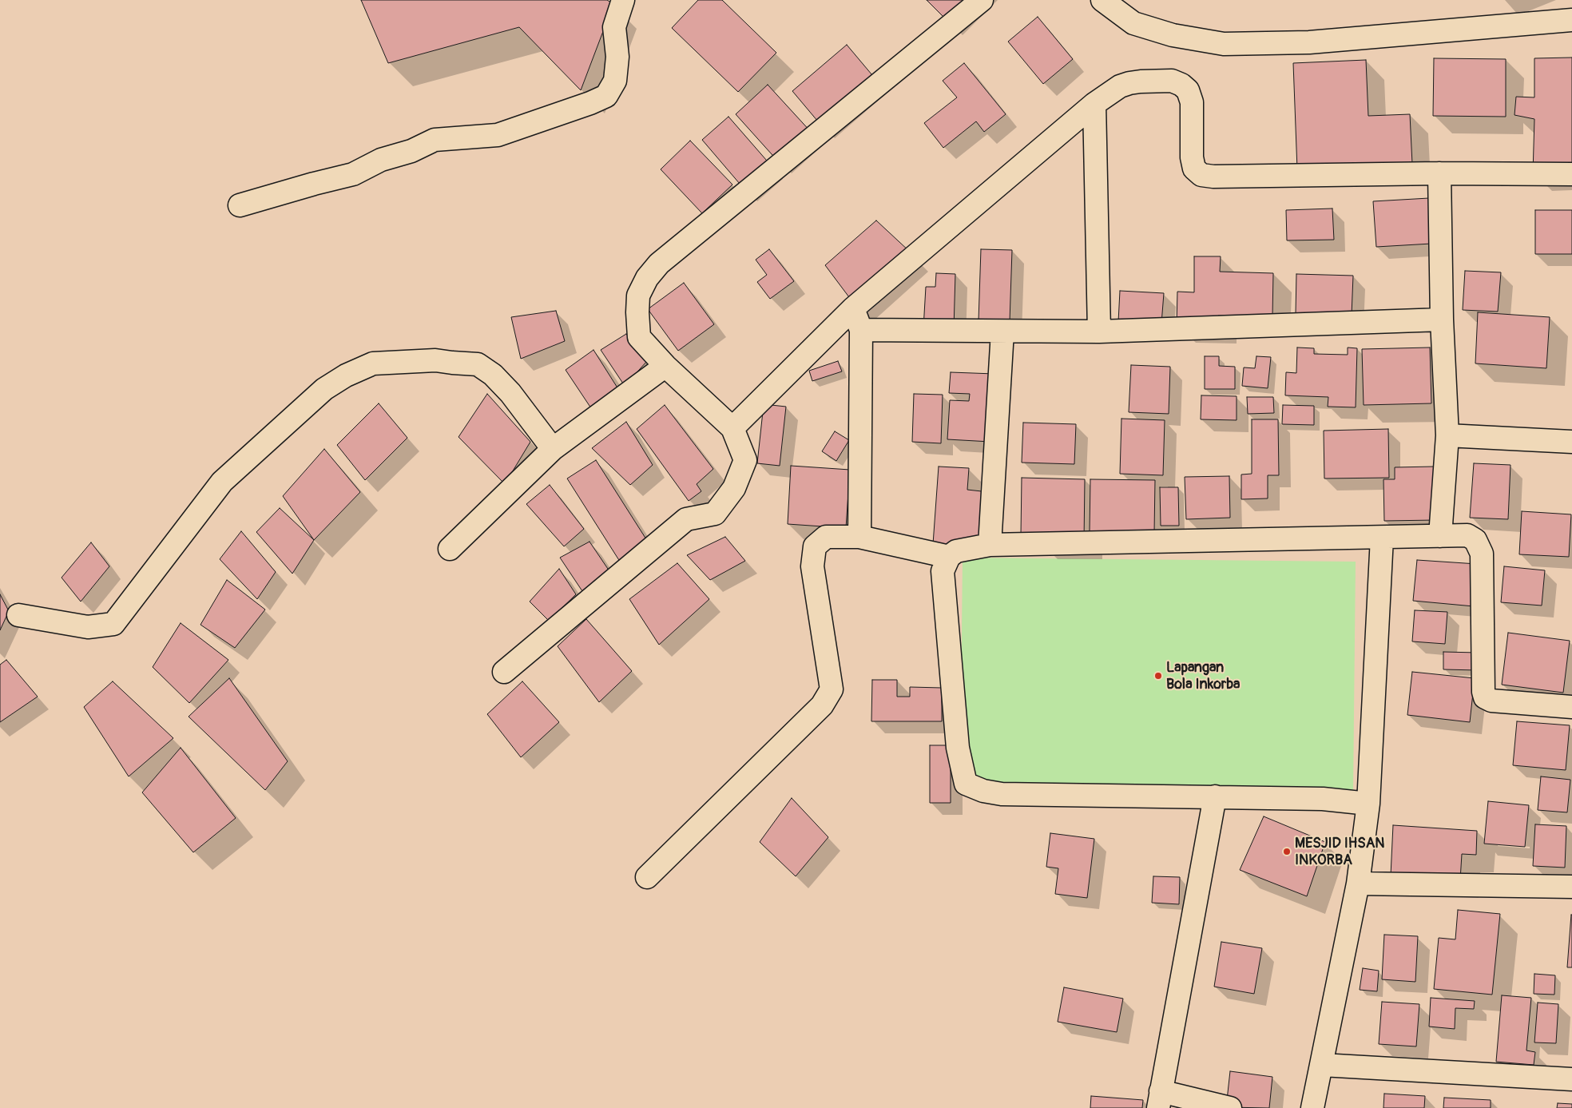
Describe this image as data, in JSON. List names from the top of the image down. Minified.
{"places":["Lapangan Bola Inkorba","MESJID IHSAN INKORBA"]}
